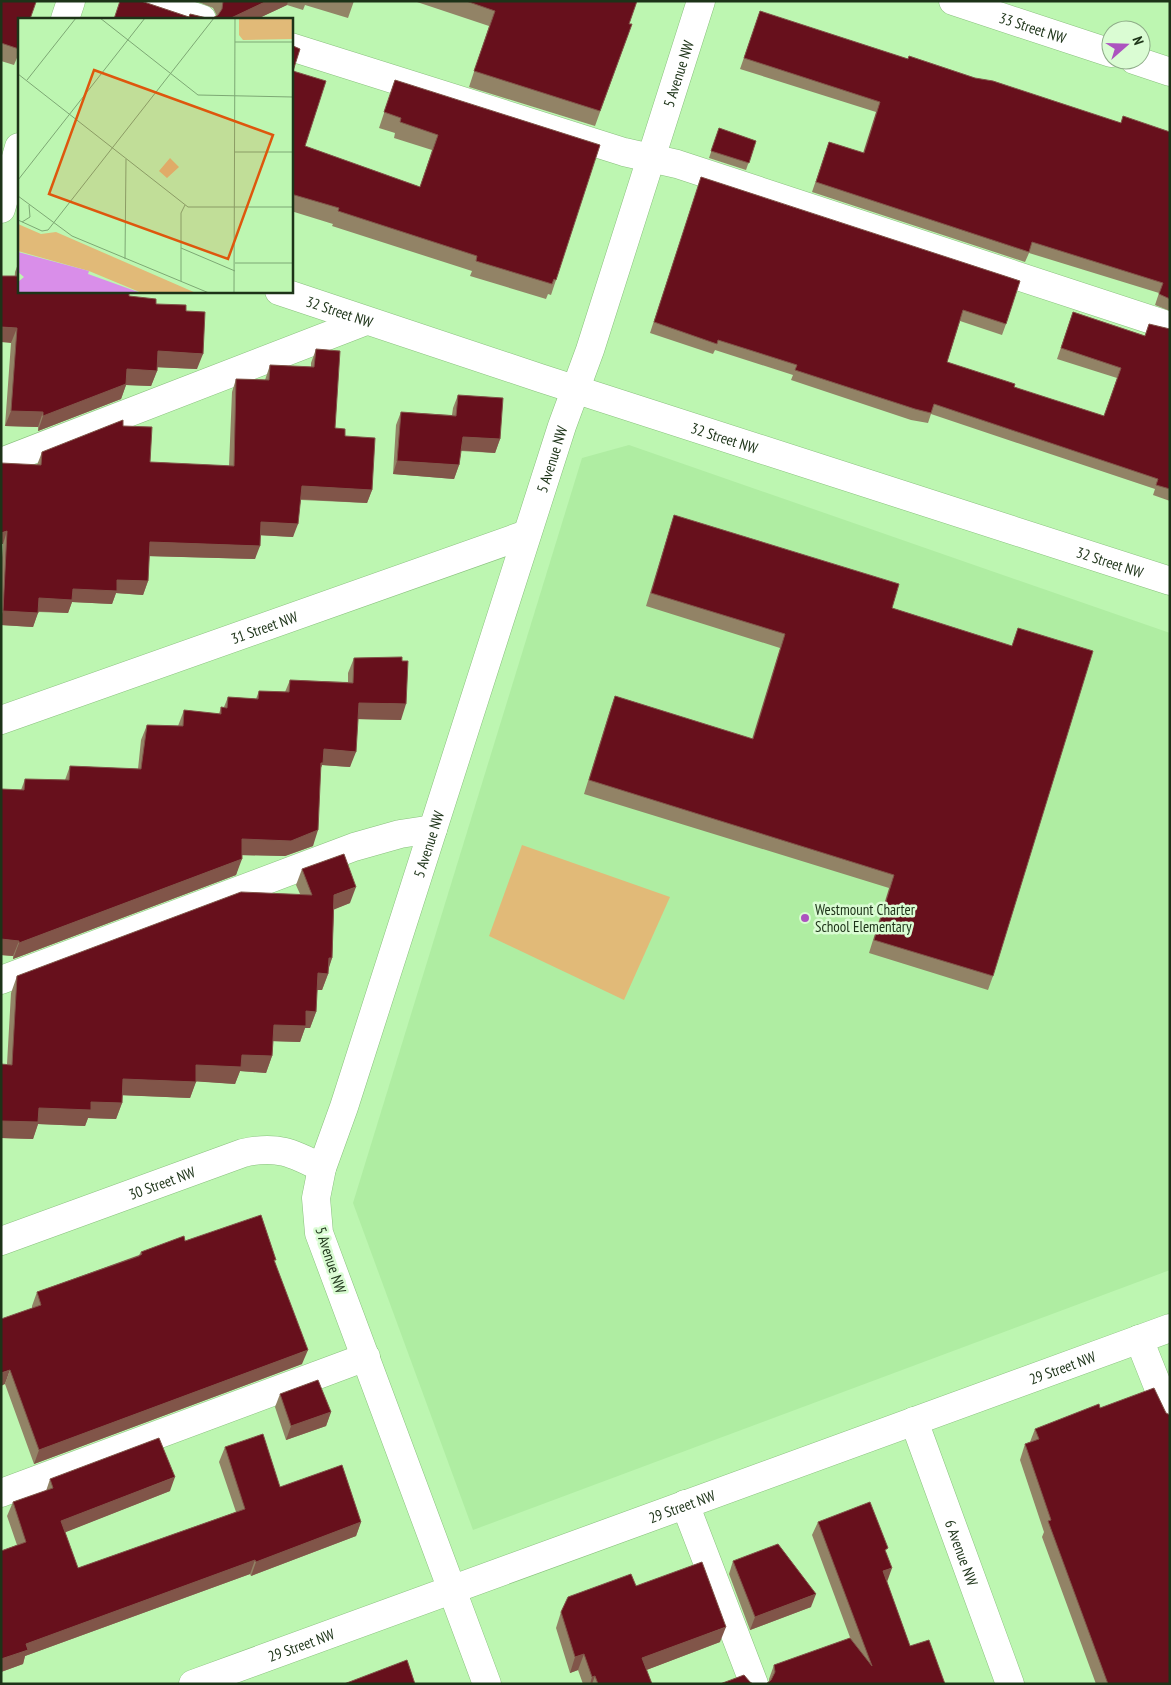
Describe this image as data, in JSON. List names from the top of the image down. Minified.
{"streets":{"street":["33 Street NW","5 Avenue NW","32 Street NW","31 Street NW","30 Street NW","29 Street NW","6 Avenue NW"]},"crossings":[["5 Avenue NW","32 Street NW"],["5 Avenue NW","31 Street NW"],["5 Avenue NW","30 Street NW"],["5 Avenue NW","29 Street NW"],["29 Street NW","6 Avenue NW"]],"places":["Westmount Charter School Elementary"],"north":"right"}
